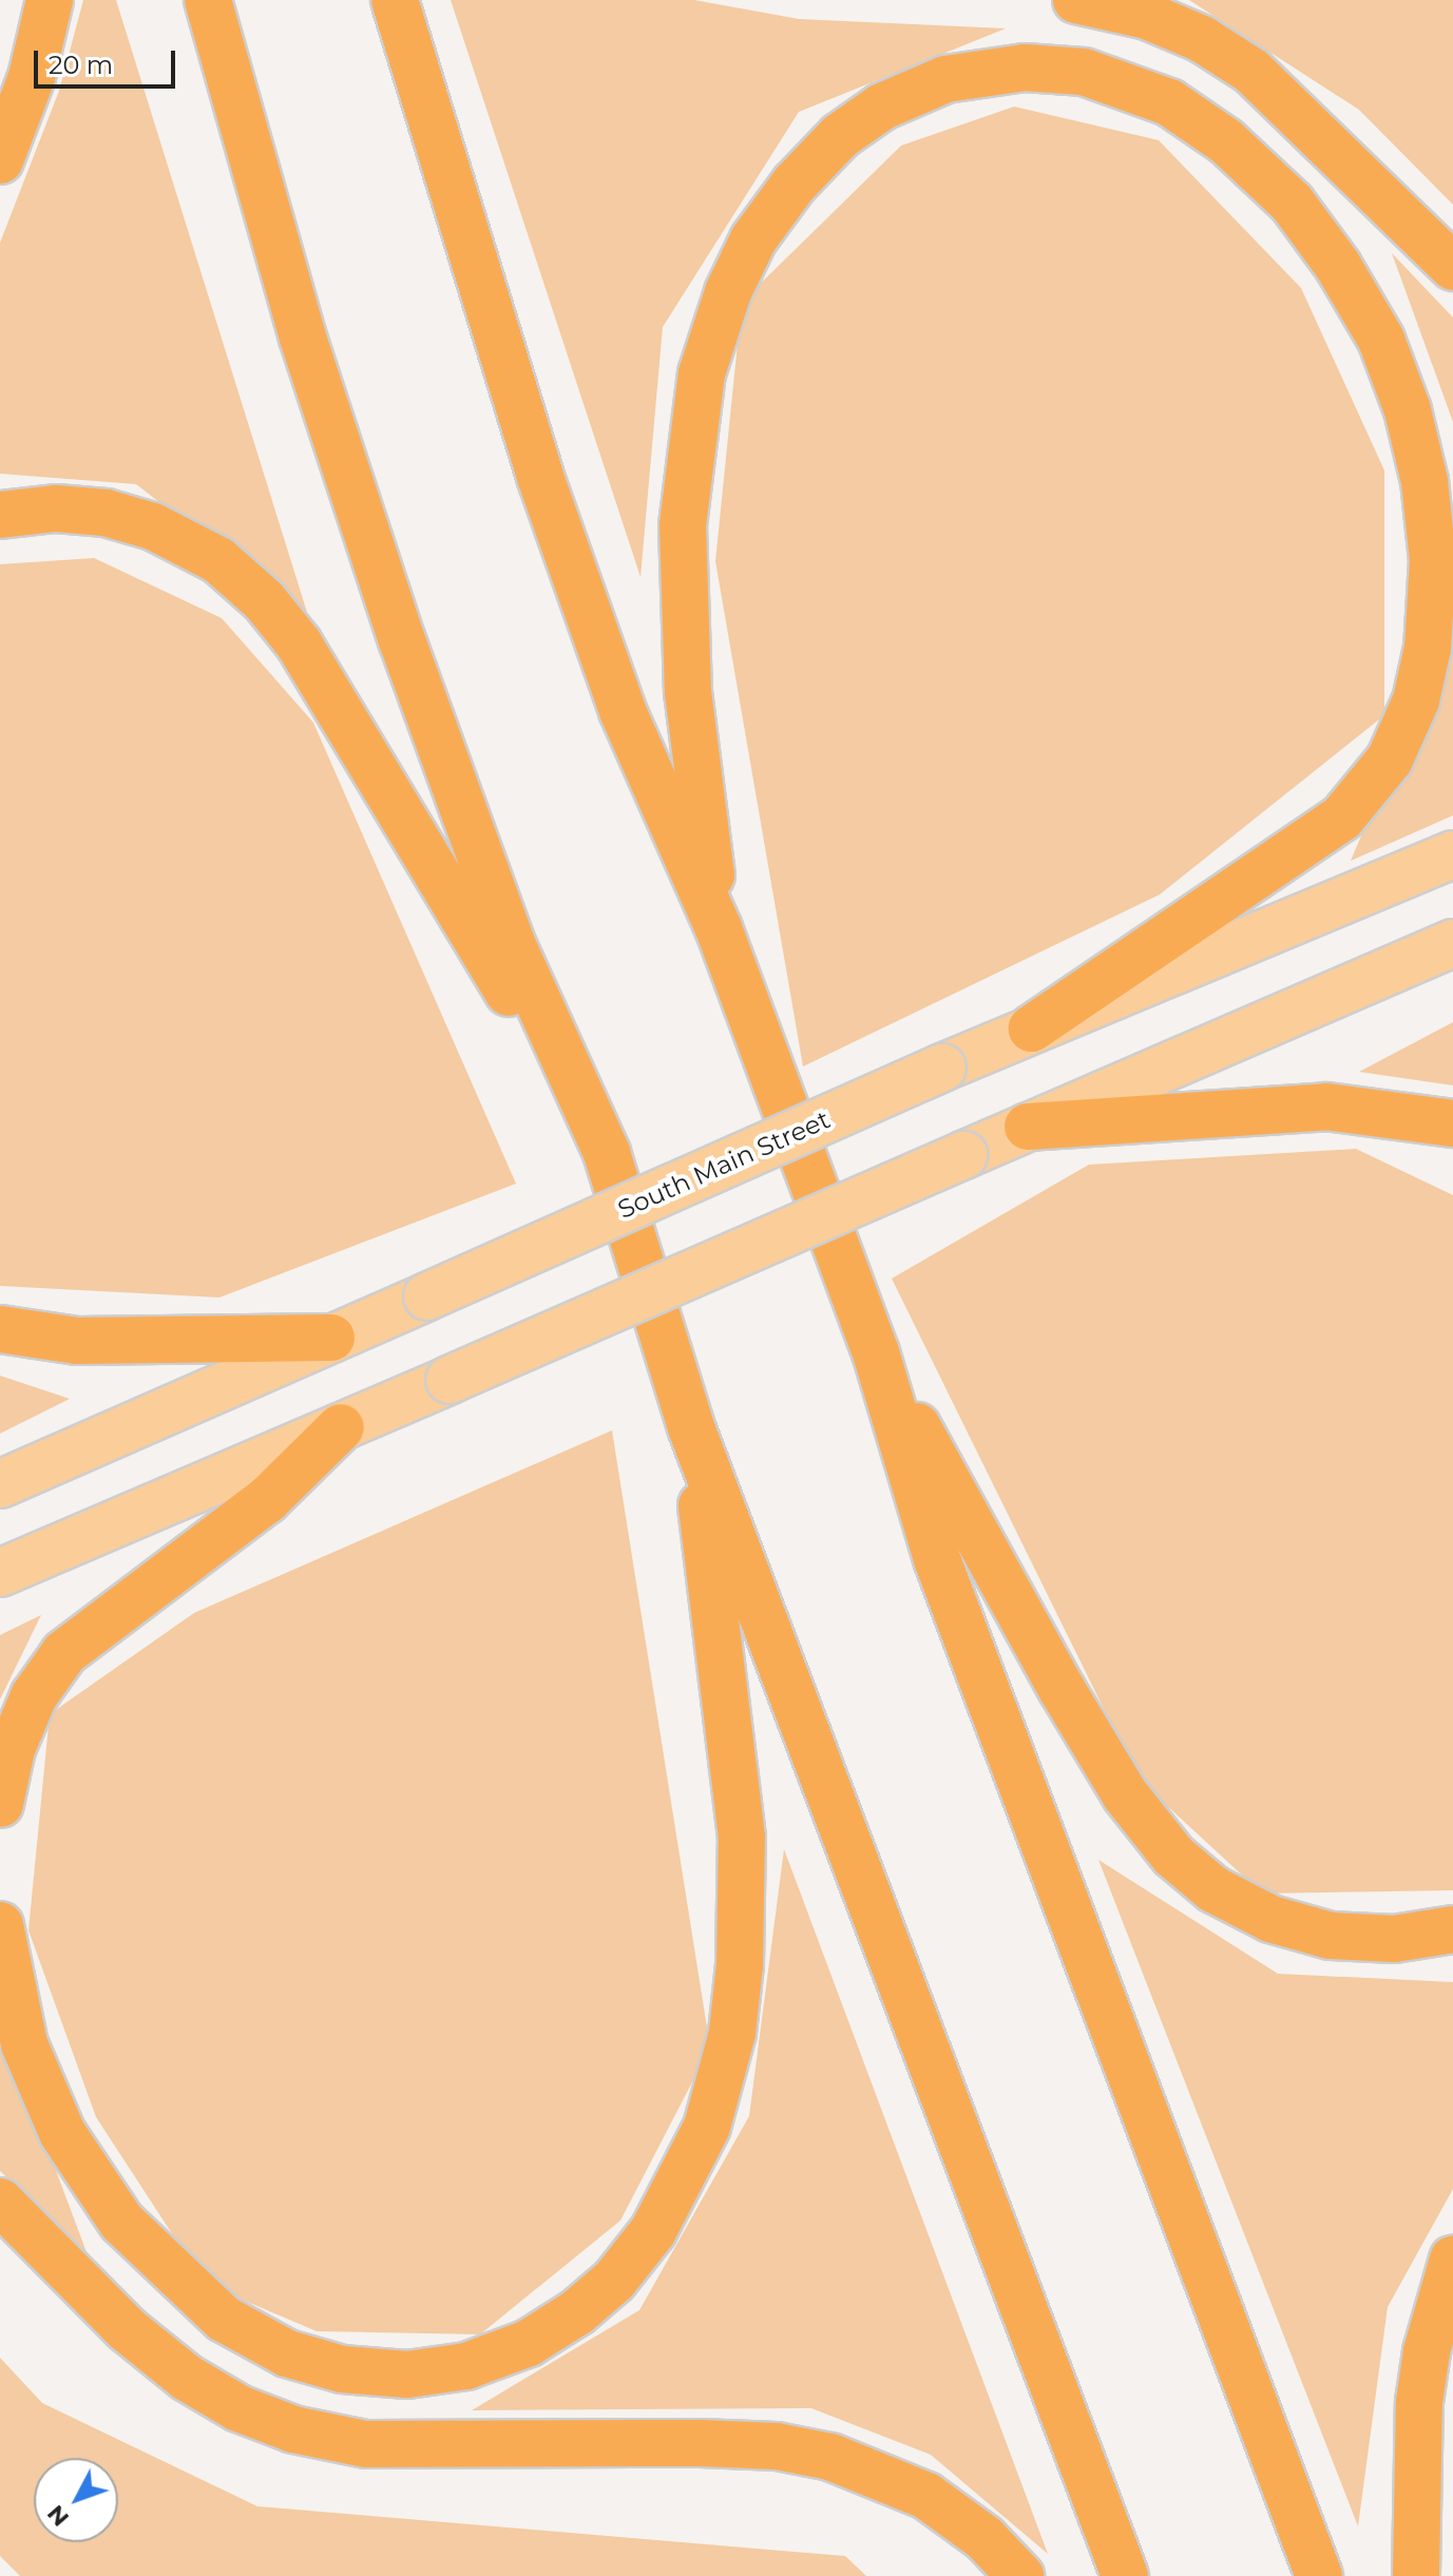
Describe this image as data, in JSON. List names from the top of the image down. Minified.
{"streets":{"main road":["South Main Street"]},"scale_bar":"20 m","north":"bottom left"}
